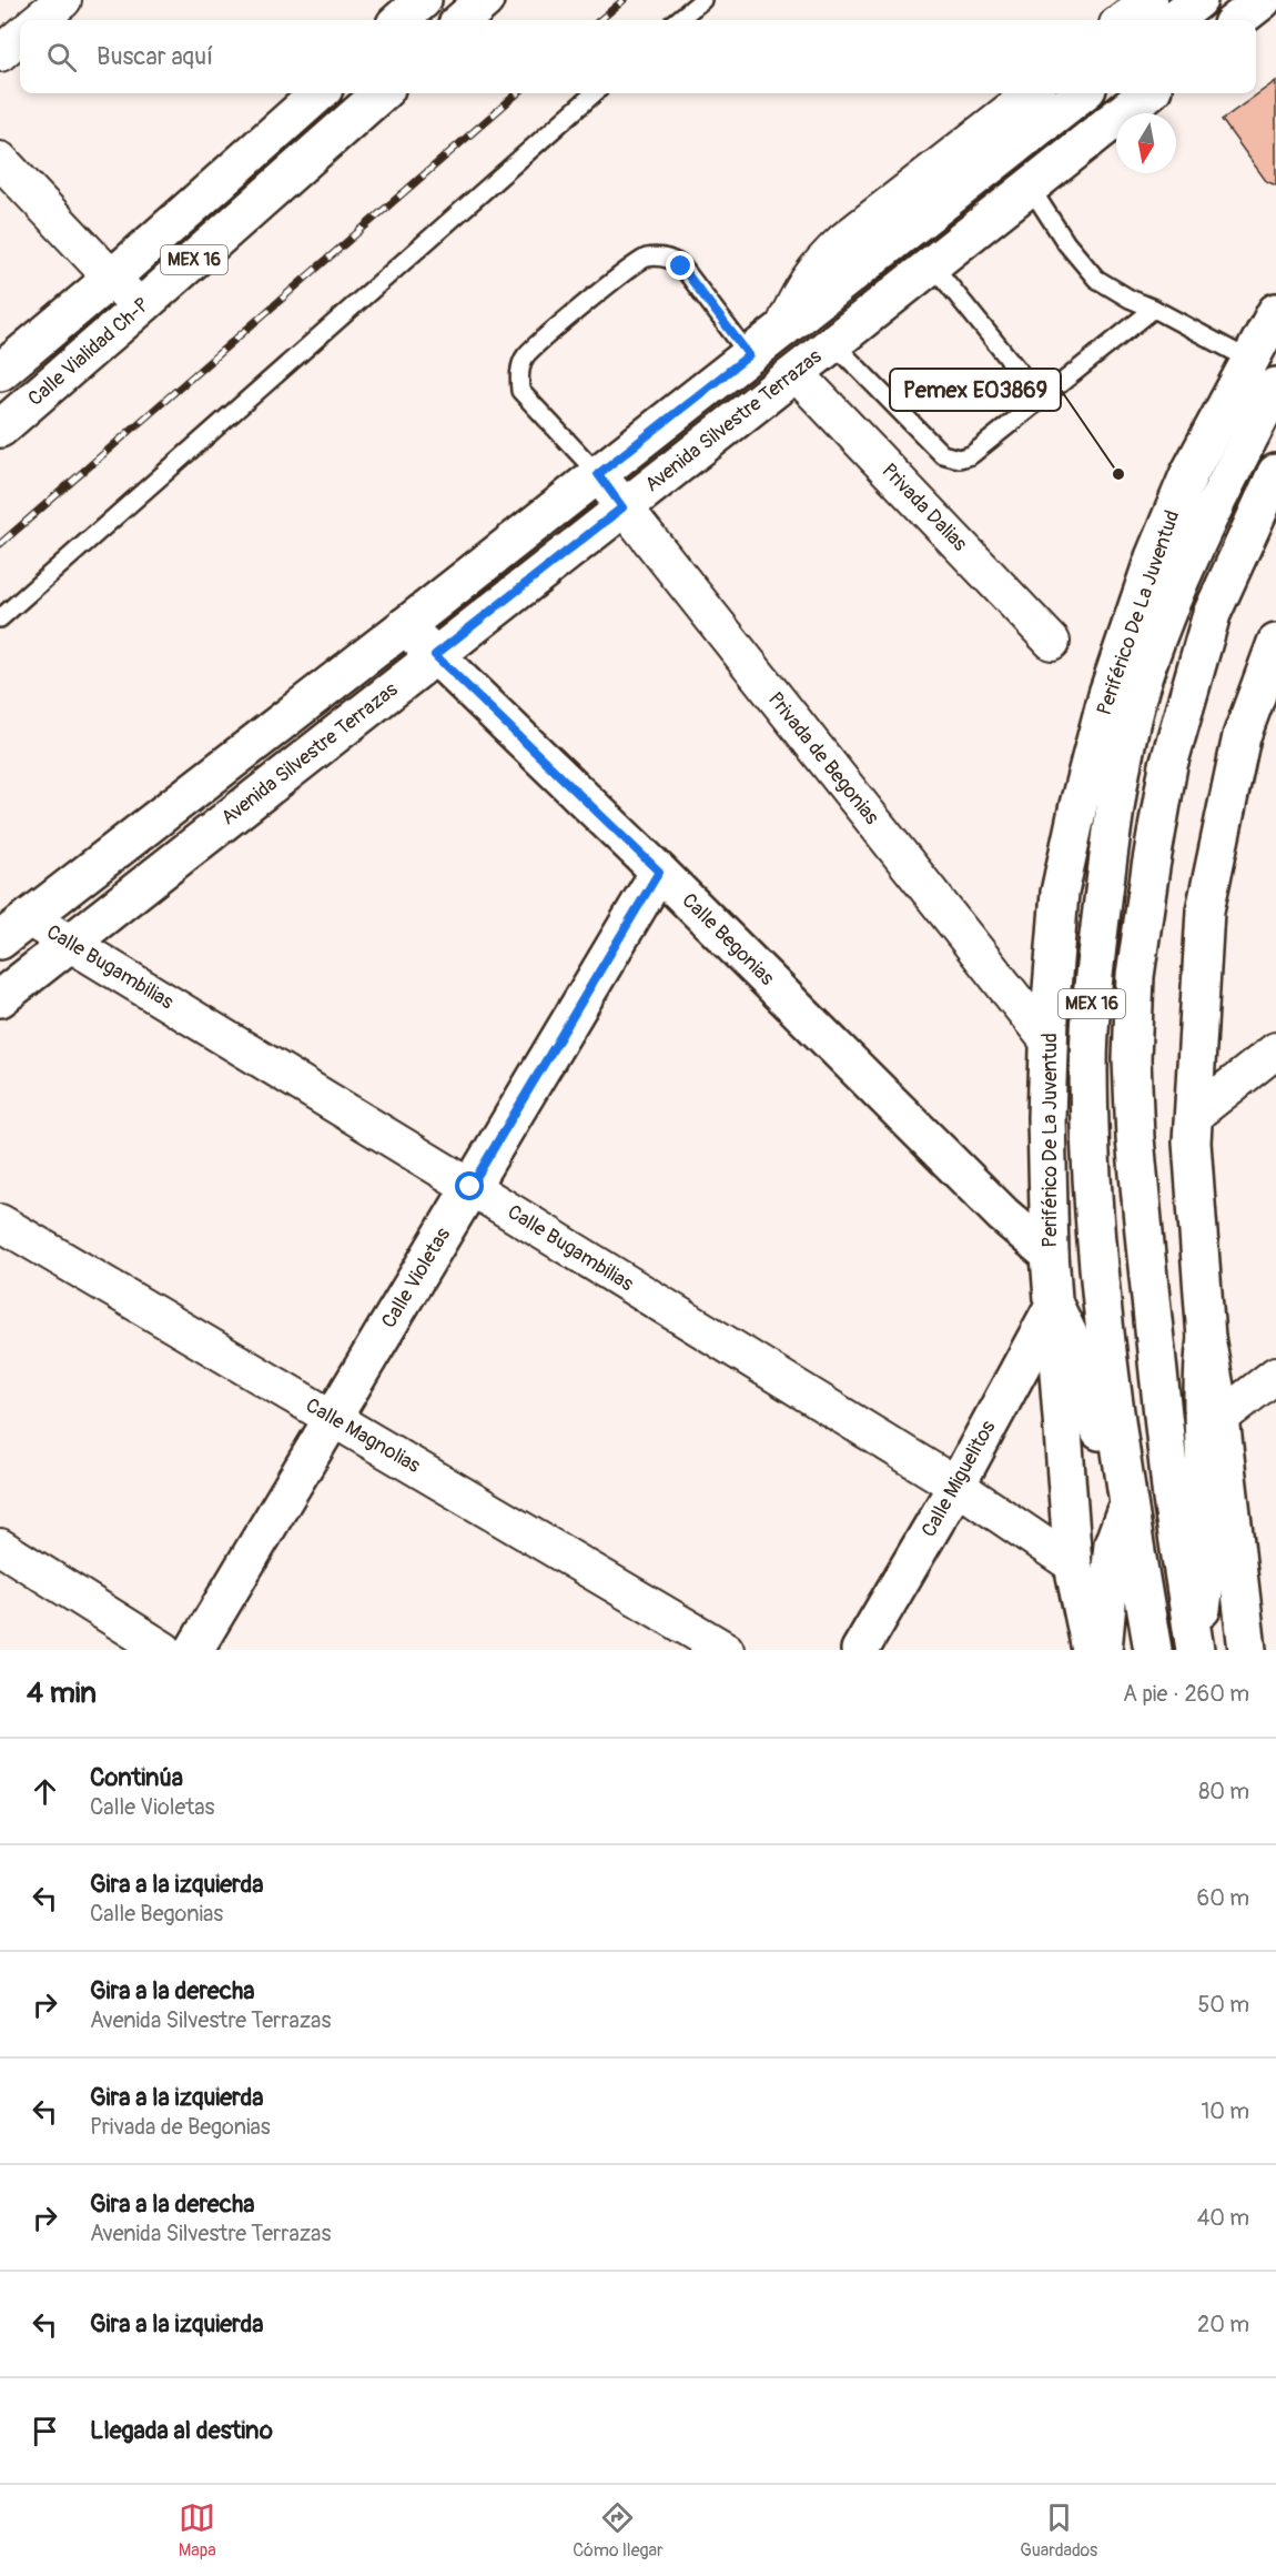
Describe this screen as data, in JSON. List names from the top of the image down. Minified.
{"streets":{"main road":["MEX 16","Calle Vialidad Ch-P","Avenida Silvestre Terrazas","Periférico De La Juventud","Calle Begonias","Calle Violetas","Calle Miguelitos"],"street":["Privada Dalias","Privada de Begonias","Calle Bugambilias","Calle Magnolias"]},"crossings":[["Avenida Silvestre Terrazas","Privada Dalias"],["Avenida Silvestre Terrazas","Privada de Begonias"],["Avenida Silvestre Terrazas","Calle Begonias"],["Avenida Silvestre Terrazas","Calle Bugambilias"],["Periférico De La Juventud","Privada de Begonias"],["Periférico De La Juventud","Calle Begonias"],["Periférico De La Juventud","Calle Bugambilias"],["Periférico De La Juventud","Calle Miguelitos"],["Calle Begonias","Calle Violetas"],["Calle Bugambilias","Calle Violetas"],["Calle Bugambilias","Calle Miguelitos"],["Calle Violetas","Calle Magnolias"]],"places":["Pemex E03869"],"north":"bottom","page":{"search":"Buscar aquí","heading":["4 min","A pie · 260 m"],"list":[["Continúa","Calle Violetas","80 m"],["Gira a la izquierda","Calle Begonias","60 m"],["Gira a la derecha","Avenida Silvestre Terrazas","50 m"],["Gira a la izquierda","Privada de Begonias","10 m"],["Gira a la derecha","Avenida Silvestre Terrazas","40 m"],["Gira a la izquierda","20 m"],"Llegada al destino"],"nav":["Mapa","Cómo llegar","Guardados"]}}
